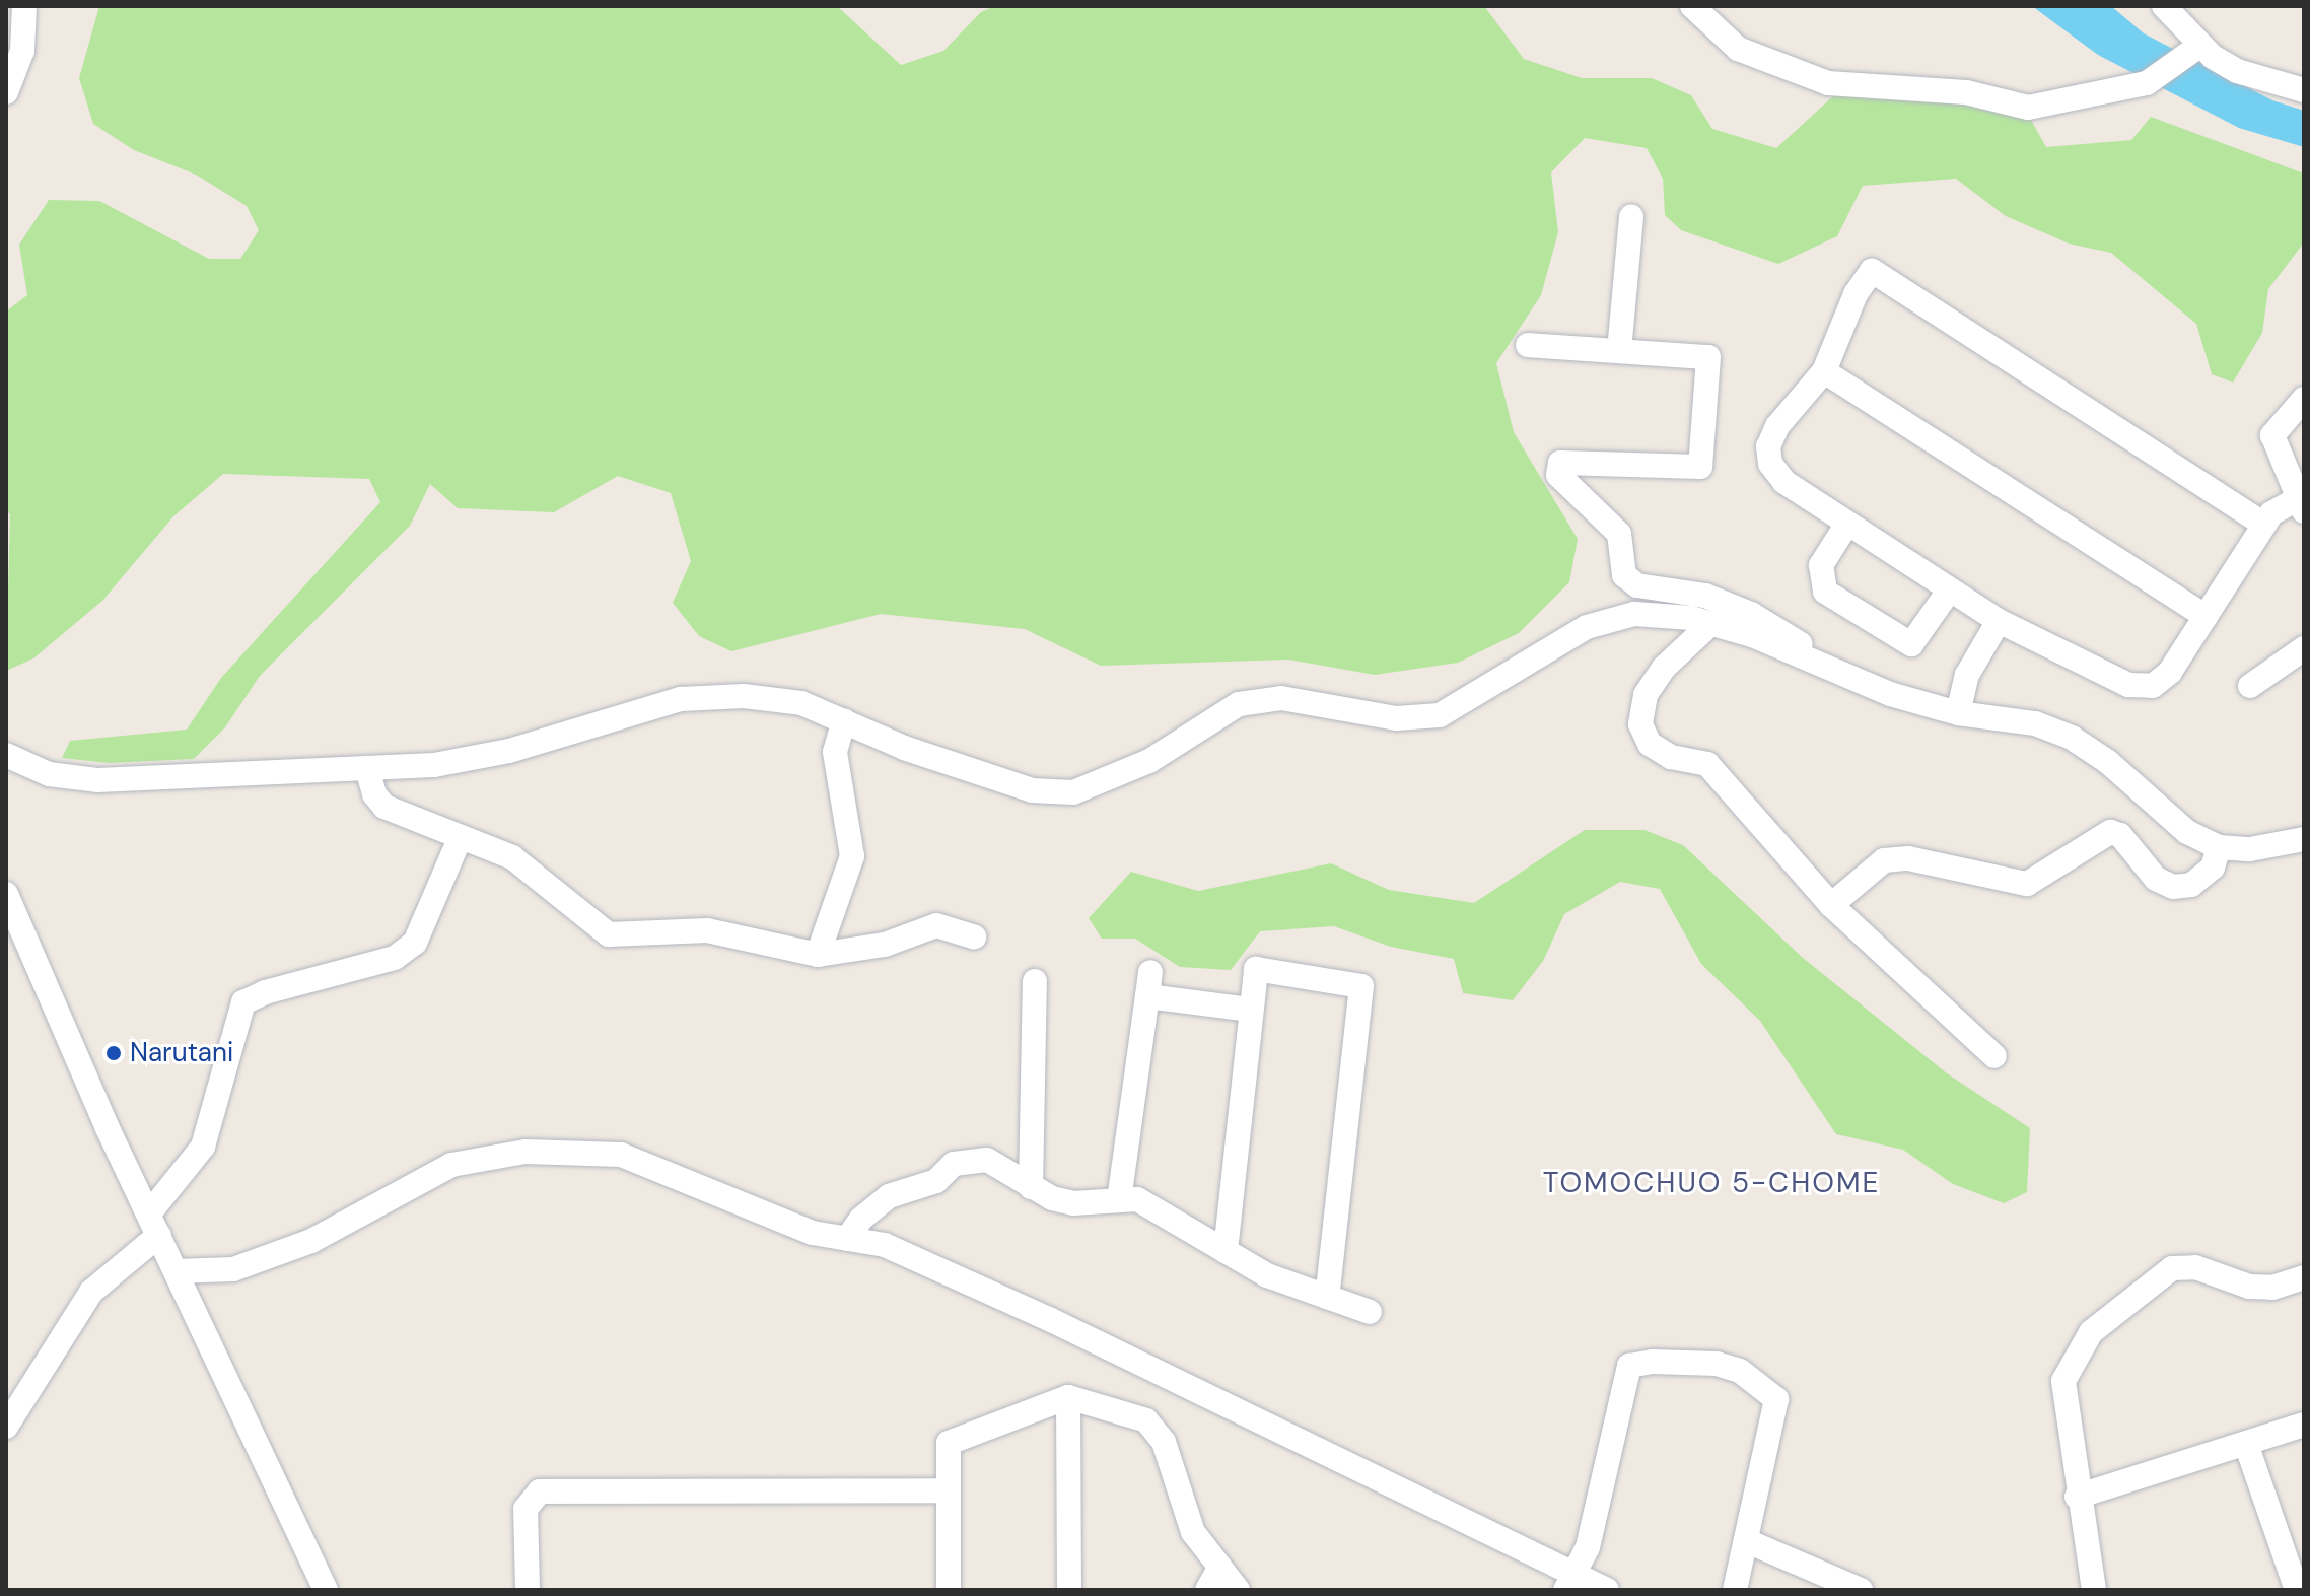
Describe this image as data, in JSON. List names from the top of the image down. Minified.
{"districts":["TOMOCHUO 5-CHOME"],"places":["Narutani"]}
